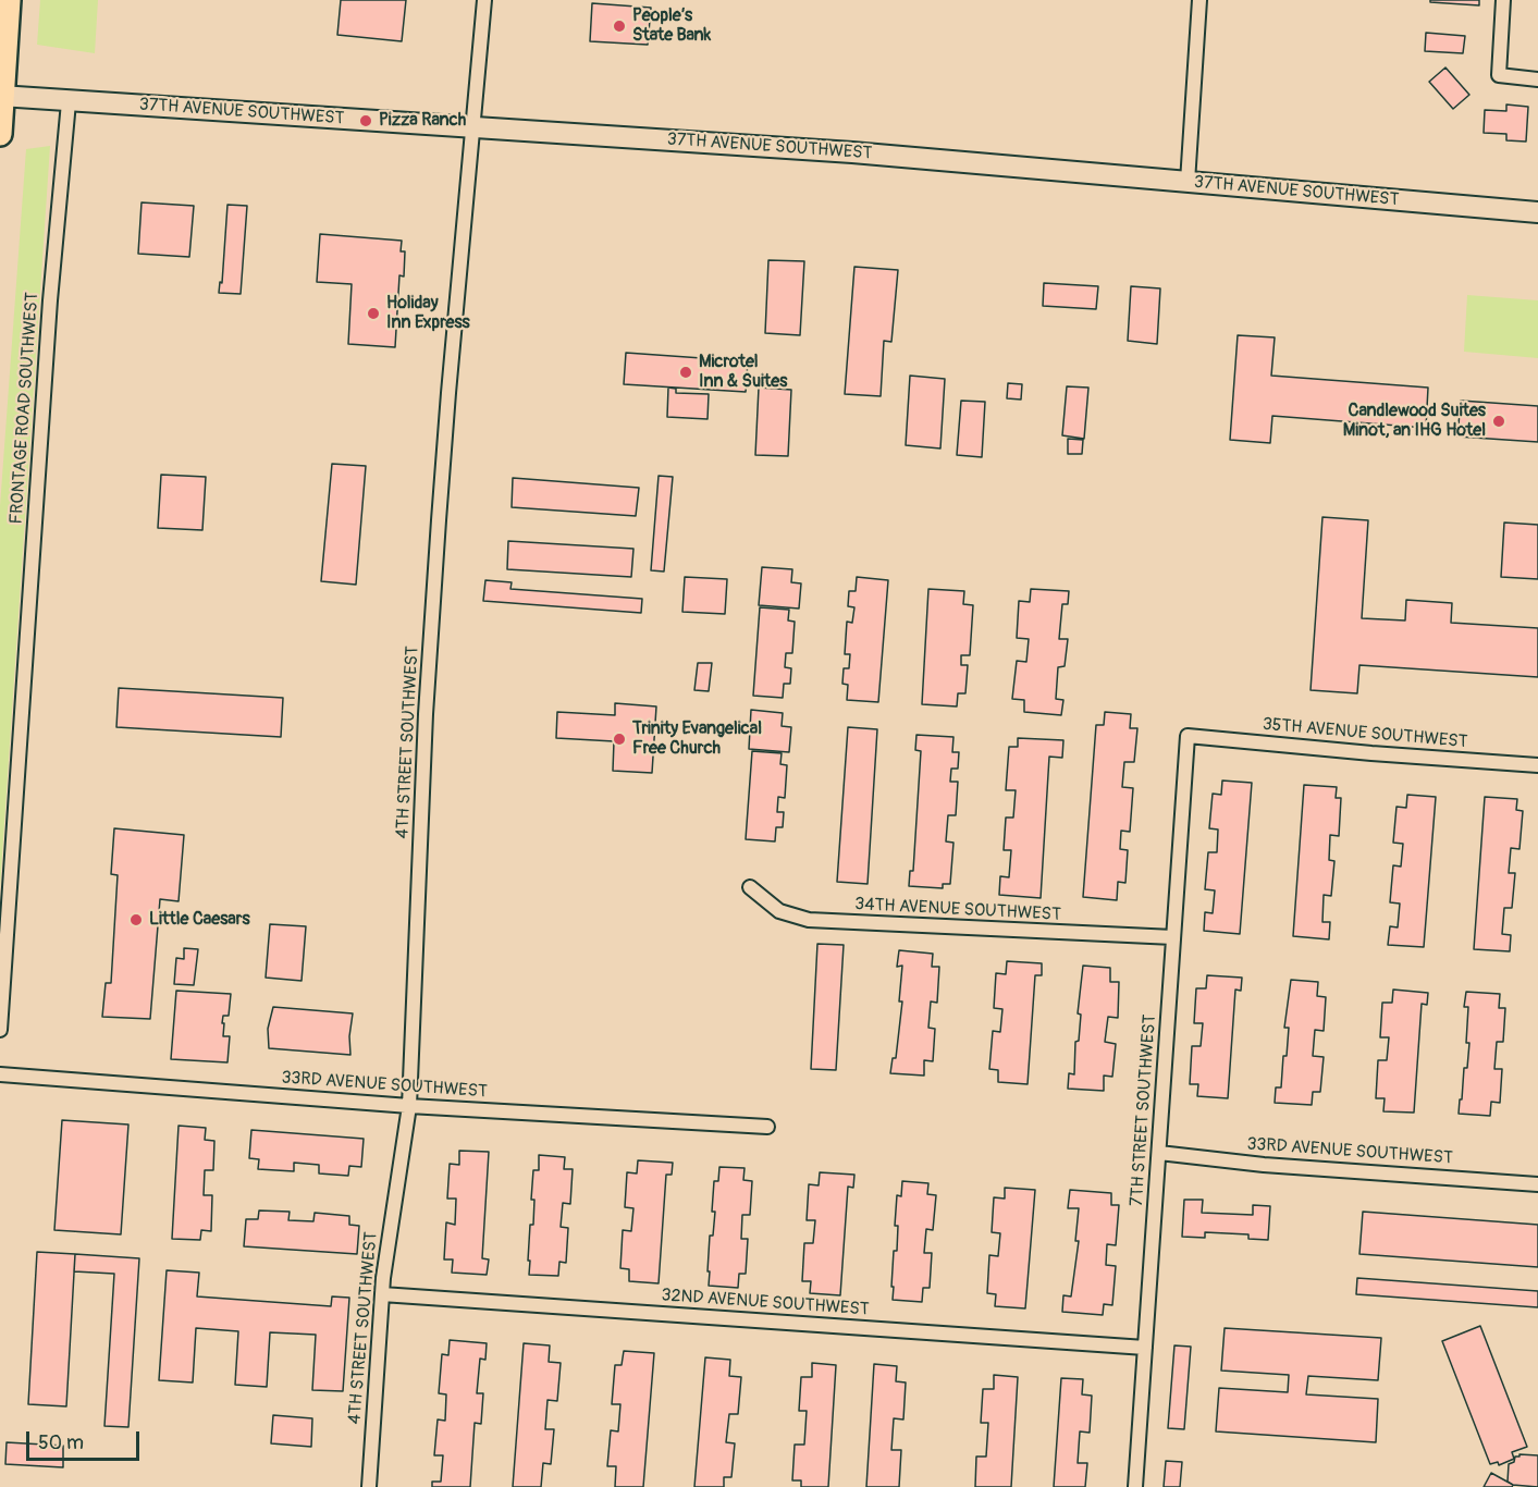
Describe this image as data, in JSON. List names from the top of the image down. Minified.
{"streets":{"main road":["37TH AVENUE SOUTHWEST"],"street":["FRONTAGE ROAD SOUTHWEST","35TH AVENUE SOUTHWEST","4TH STREET SOUTHWEST","34TH AVENUE SOUTHWEST","33RD AVENUE SOUTHWEST","7TH STREET SOUTHWEST","32ND AVENUE SOUTHWEST"]},"crossings":[["37TH AVENUE SOUTHWEST","FRONTAGE ROAD SOUTHWEST"],["37TH AVENUE SOUTHWEST","4TH STREET SOUTHWEST"],["35TH AVENUE SOUTHWEST","7TH STREET SOUTHWEST"],["4TH STREET SOUTHWEST","33RD AVENUE SOUTHWEST"],["4TH STREET SOUTHWEST","32ND AVENUE SOUTHWEST"],["34TH AVENUE SOUTHWEST","7TH STREET SOUTHWEST"],["33RD AVENUE SOUTHWEST","7TH STREET SOUTHWEST"],["7TH STREET SOUTHWEST","32ND AVENUE SOUTHWEST"]],"places":["People’s State Bank","Pizza Ranch","Holiday Inn Express","Microtel Inn & Suites","Candlewood Suites Minot, an IHG Hotel","Trinity Evangelical Free Church","Little Caesars"],"scale_bar":"50 m"}
